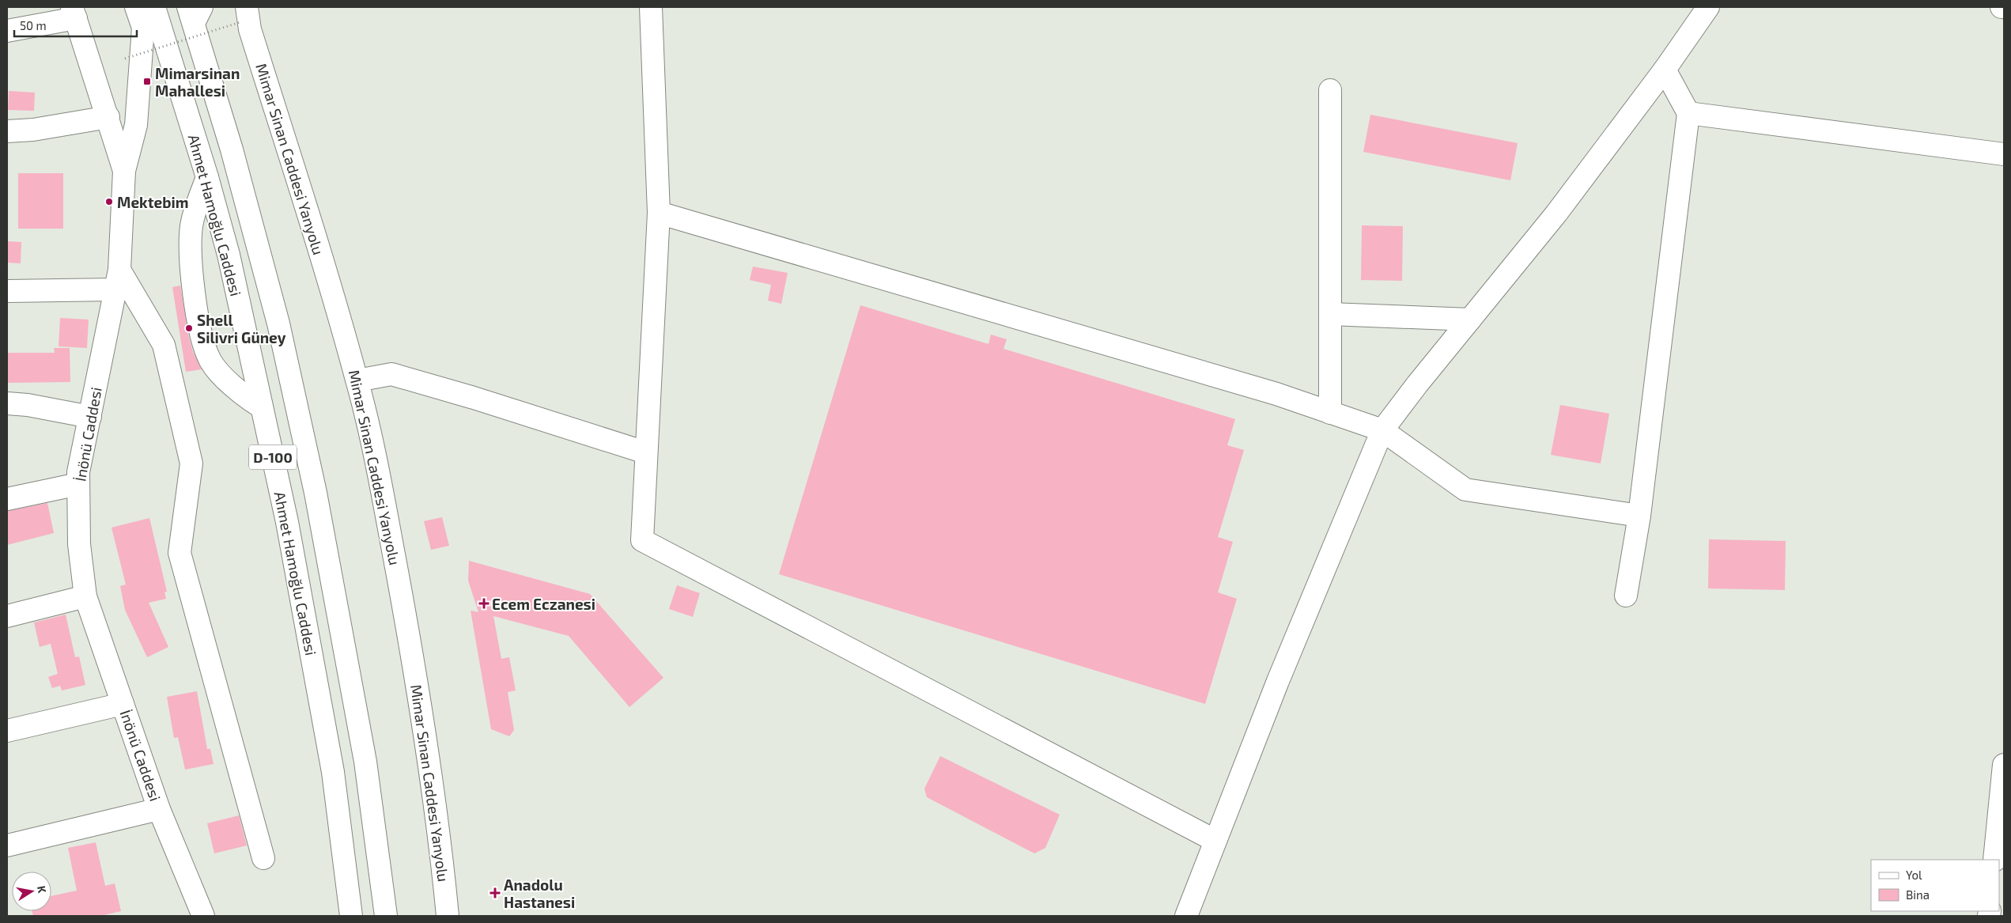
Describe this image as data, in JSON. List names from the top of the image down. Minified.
{"streets":{"main road":["Mimar Sinan Caddesi Yanyolu","Ahmet Hamoğlu Caddesi","İnönü Caddesi","D-100"]},"places":{"transit":["Mimarsinan Mahallesi"],"other":["Mektebim","Shell Silivri Güney"],"health":["Ecem Eczanesi","Anadolu Hastanesi"]},"legend":["Yol","Bina"],"scale_bar":"50 m","north":"right"}
